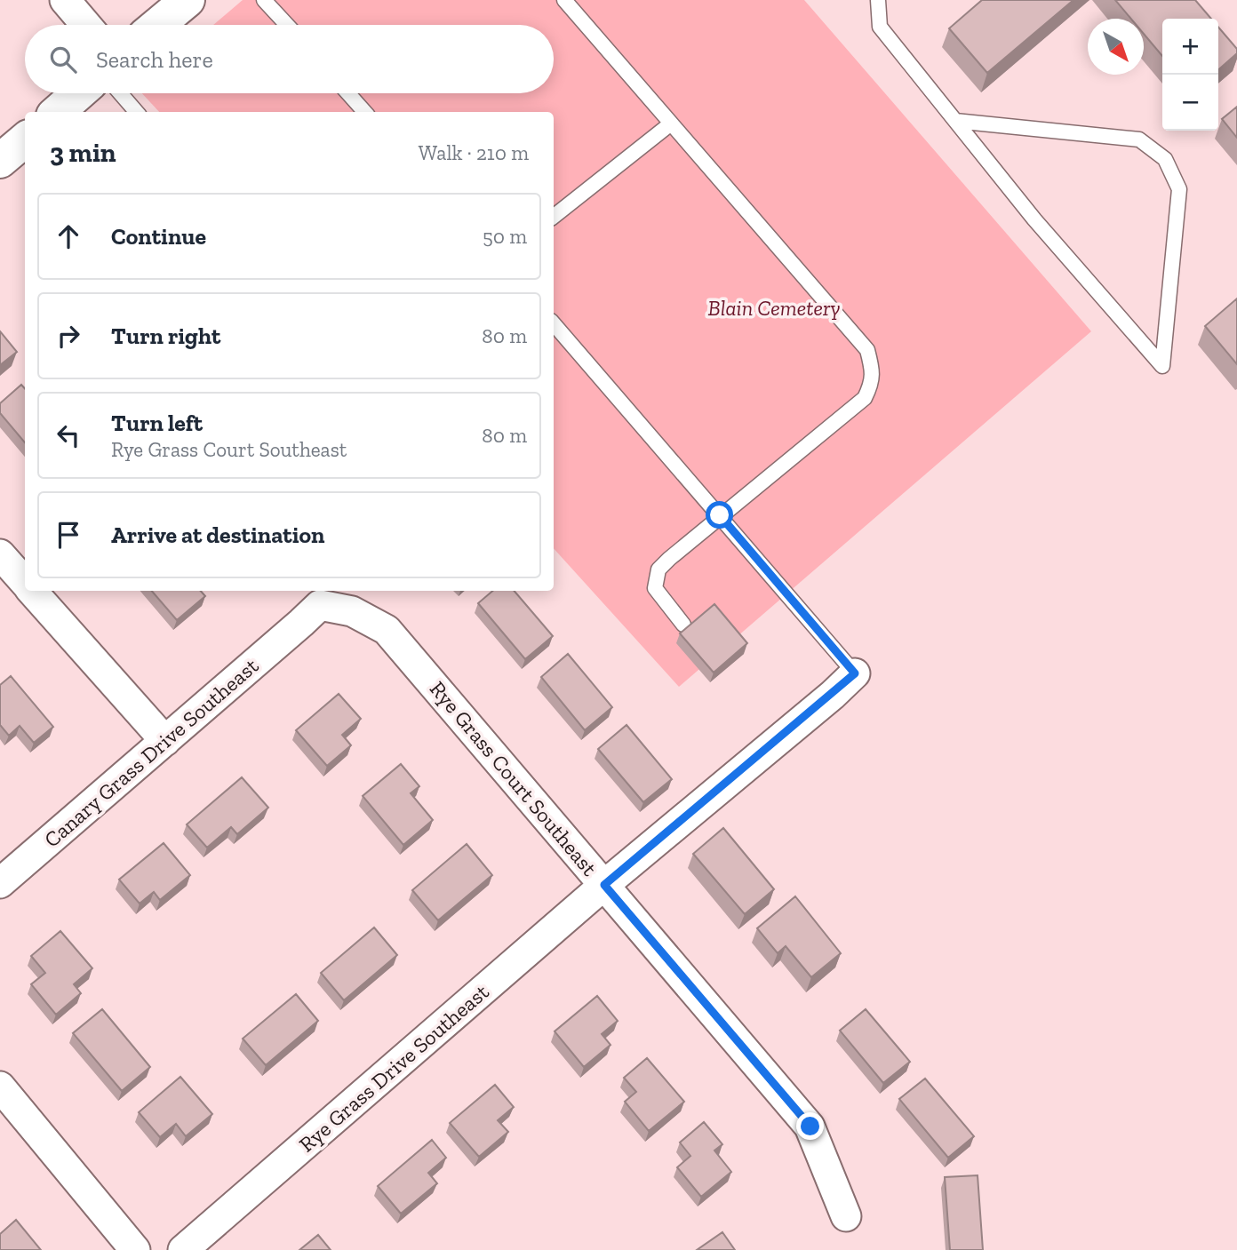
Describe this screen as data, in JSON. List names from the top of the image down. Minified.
{"streets":{"street":["Canary Grass Drive Southeast","Rye Grass Court Southeast","Rye Grass Drive Southeast"]},"crossings":[["Canary Grass Drive Southeast","Rye Grass Court Southeast"],["Rye Grass Court Southeast","Rye Grass Drive Southeast"]],"parks":["Blain Cemetery"],"north":"bottom right","page":{"map_buttons":["+","−"],"search":"Search here","heading":["3 min","Walk · 210 m"],"list":[["Continue","50 m"],["Turn right","80 m"],["Turn left","Rye Grass Court Southeast","80 m"],"Arrive at destination"]}}
